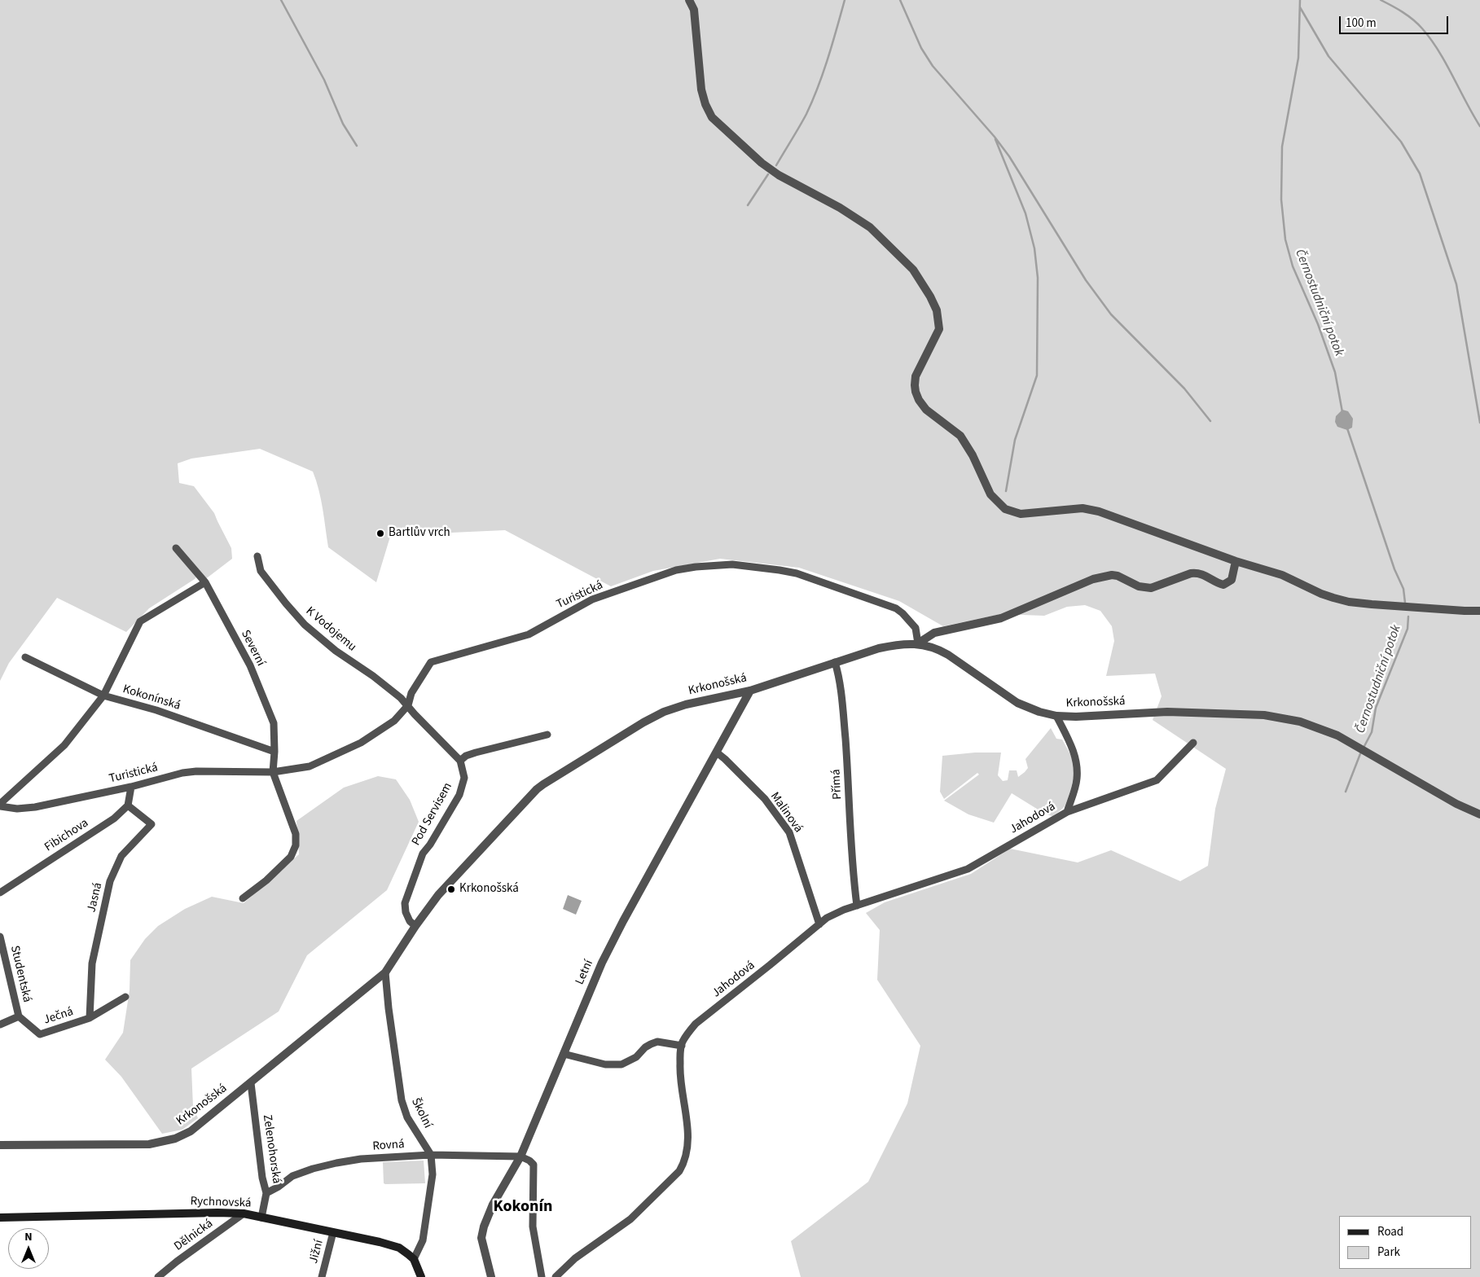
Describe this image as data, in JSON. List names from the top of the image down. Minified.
{"streets":{"main road":["Rychnovská"],"street":["Turistická","K Vodojemu","Severní","Krkonošská","Kokonínská","Přímá","Malinová","Pod Servisem","Jahodová","Fibichova","Jasná","Letní","Studentská","Ječná","Školní","Rovná","Zelenohorská","Dělnická","Jižní"]},"crossings":[["Turistická","K Vodojemu"],["Turistická","Severní"],["Turistická","Krkonošská"],["Severní","Kokonínská"],["Krkonošská","Přímá"],["Krkonošská","Pod Servisem"],["Krkonošská","Jahodová"],["Krkonošská","Letní"],["Krkonošská","Školní"],["Krkonošská","Zelenohorská"],["Přímá","Jahodová"],["Malinová","Jahodová"],["Malinová","Letní"],["Fibichova","Jasná"],["Jasná","Ječná"],["Letní","Rovná"],["Studentská","Ječná"],["Školní","Rovná"],["Školní","Rychnovská"],["Rovná","Zelenohorská"],["Zelenohorská","Rychnovská"],["Rychnovská","Dělnická"],["Rychnovská","Jižní"]],"districts":["Kokonín"],"water":["Černostudniční potok"],"places":["Bartlův vrch","Krkonošská"],"legend":["Road","Park"],"scale_bar":"100 m","north":"top"}
